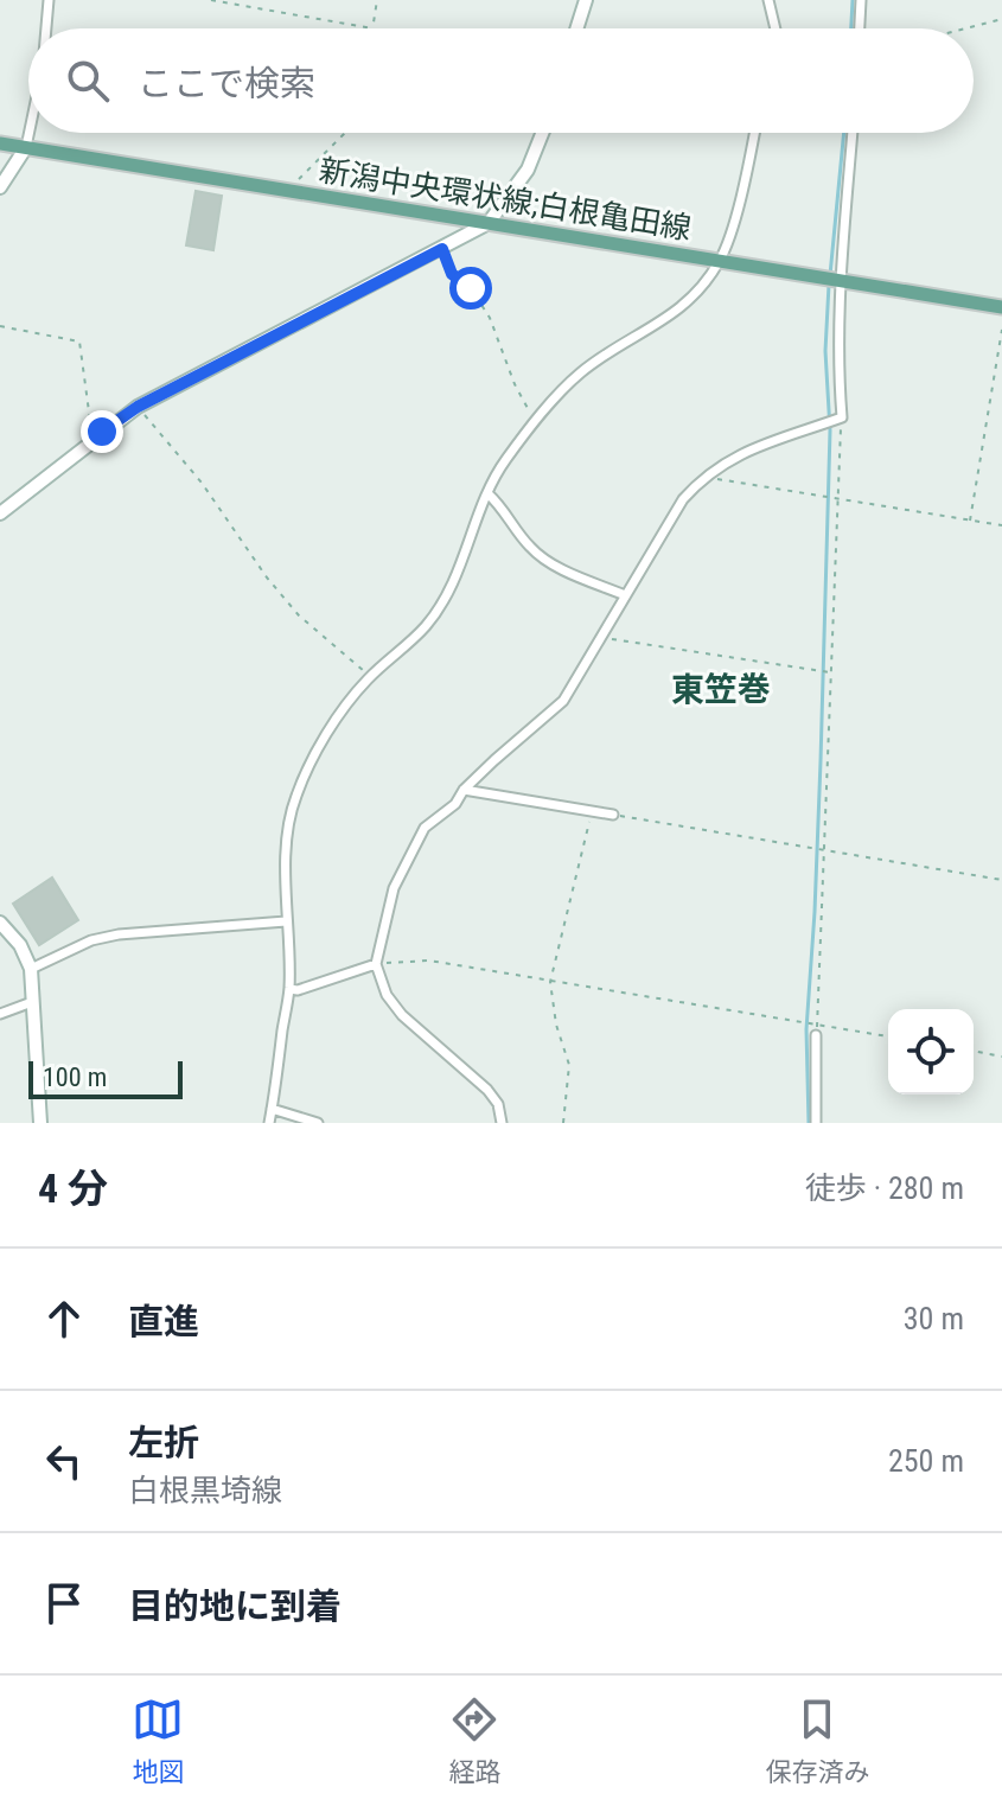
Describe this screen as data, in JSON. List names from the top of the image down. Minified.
{"streets":{"main road":["新潟中央環状線;白根亀田線"]},"districts":["東笠巻"],"scale_bar":"100 m","page":{"search":"ここで検索","scale":"100 m","heading":["4 分","徒歩 · 280 m"],"list":[["直進","30 m"],["左折","白根黒埼線","250 m"],"目的地に到着"],"nav":["地図","経路","保存済み"]}}
